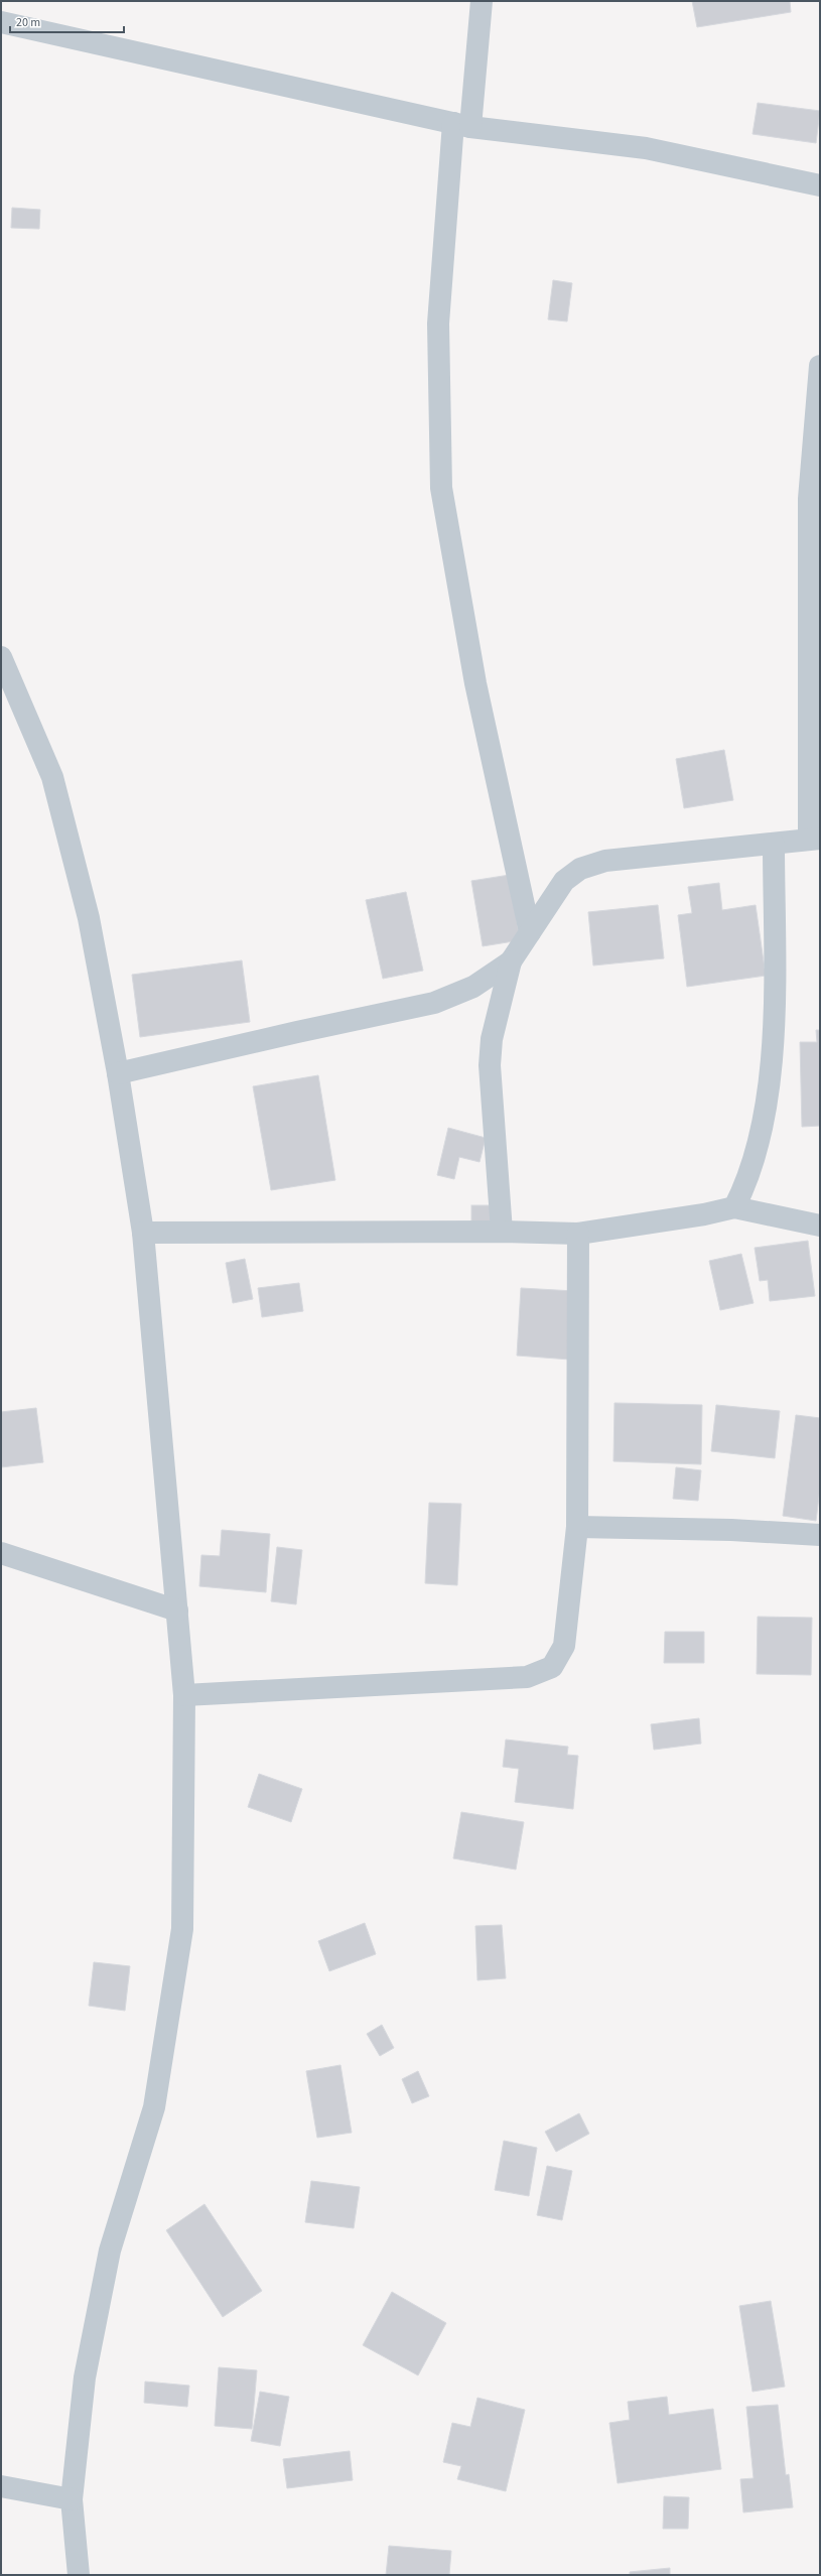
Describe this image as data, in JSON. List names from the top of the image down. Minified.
{"scale_bar":"20 m"}
